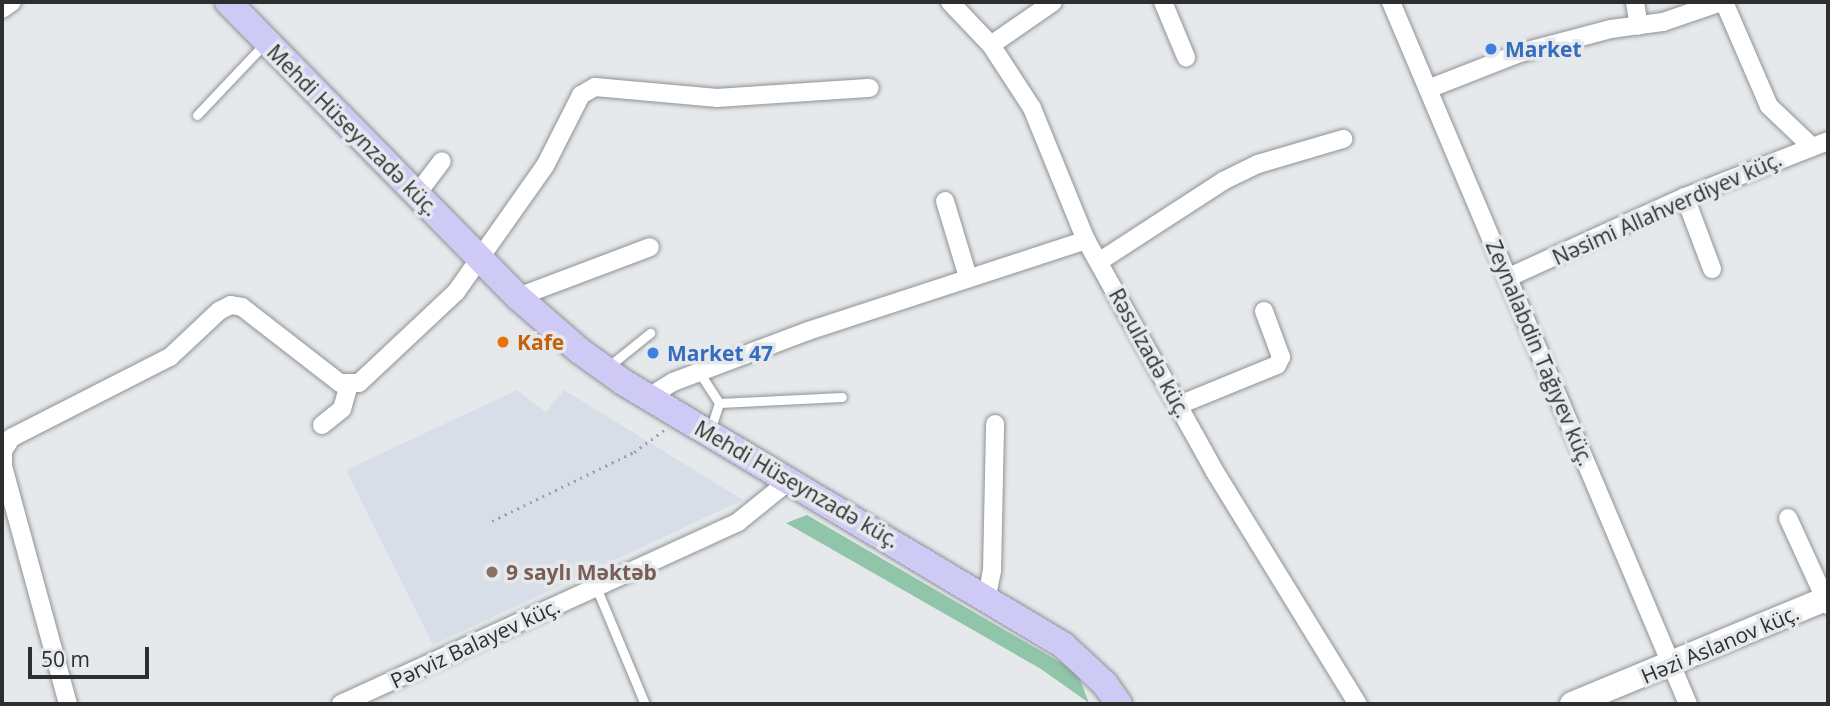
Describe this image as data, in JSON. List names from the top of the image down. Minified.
{"streets":{"main road":["Mehdi Hüseynzadə küç.","Həzi Aslanov küç."],"street":["Nəsimi Allahverdiyev küç.","Rəsulzadə küç.","Zeynalabdin Tağıyev küç.","Pərviz Balayev küç."]},"crossings":[["Mehdi Hüseynzadə küç.","Pərviz Balayev küç."],["Nəsimi Allahverdiyev küç.","Zeynalabdin Tağıyev küç."],["Zeynalabdin Tağıyev küç.","Həzi Aslanov küç."]],"places":["Market","Kafe","Market 47","9 saylı Məktəb"],"scale_bar":"50 m"}
